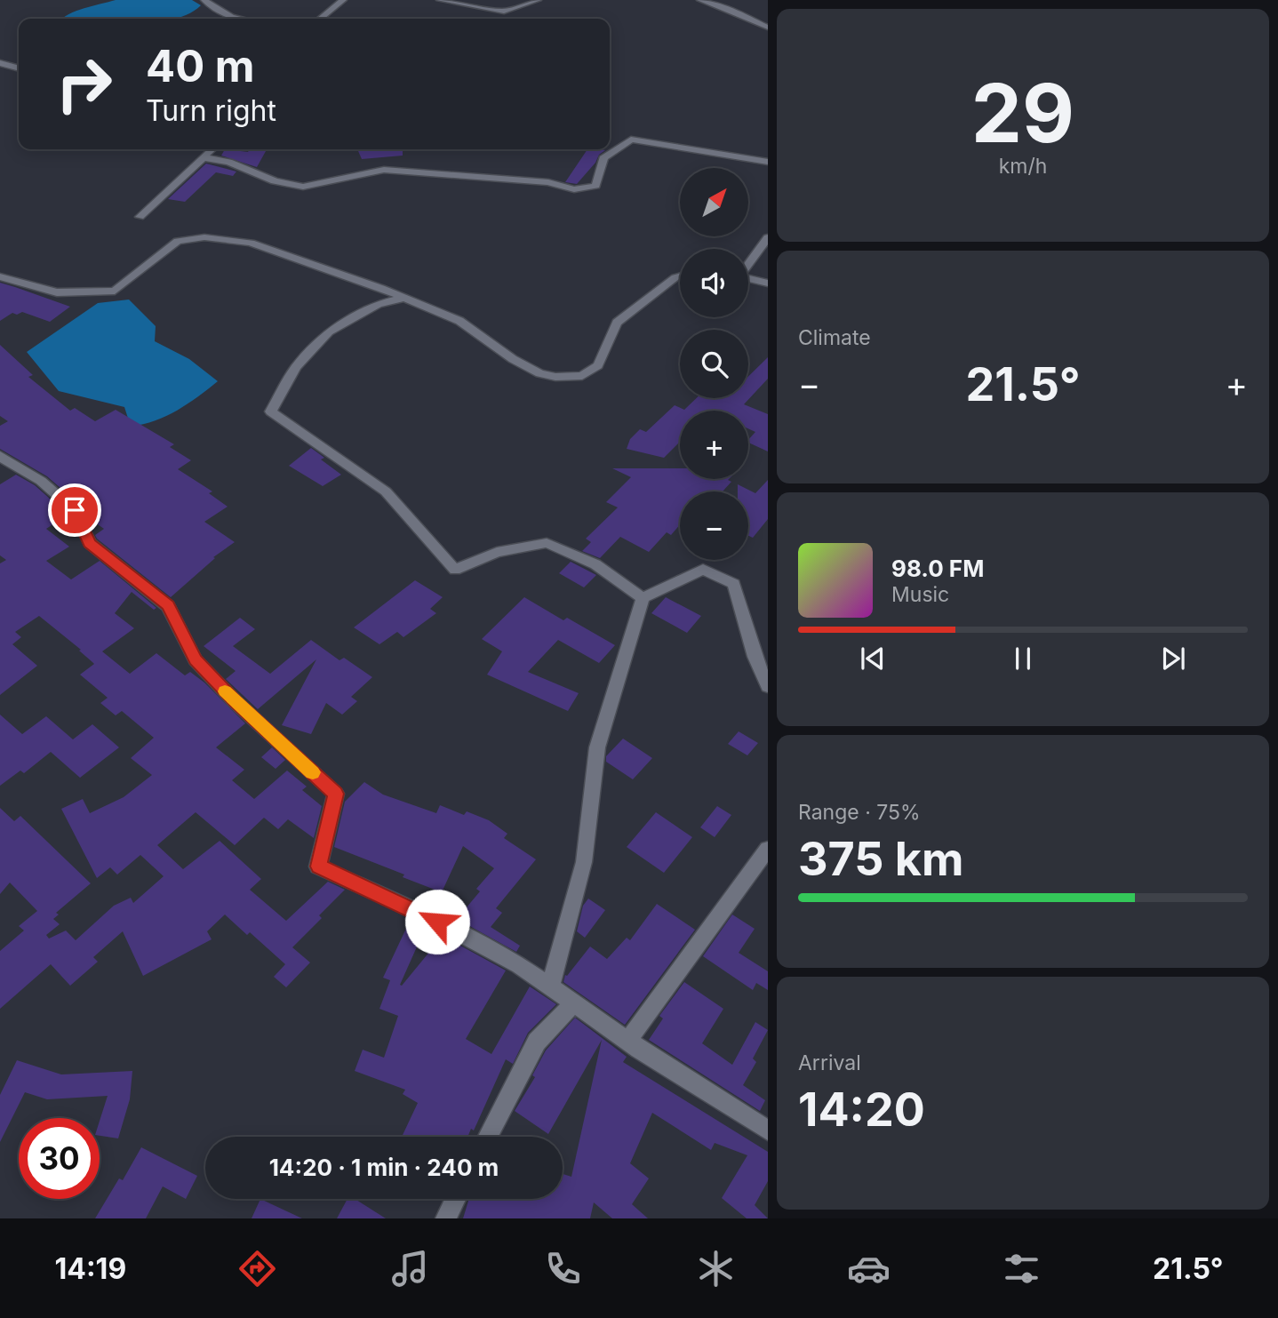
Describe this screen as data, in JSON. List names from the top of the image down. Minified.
{"north":"top right","page":{"tile":[["29","km/h"],"Climate",["Range · 75%","375 km"],["Arrival","14:20"]],"turn":["40 m","Turn right"],"map_buttons":["+","−"],"heat":["−","21.5°","+"],"song":["98.0 FM","Music"],"limit":"30","trip":"14:20 · 1 min · 240 m","tabs":["14:19","21.5°"]}}
